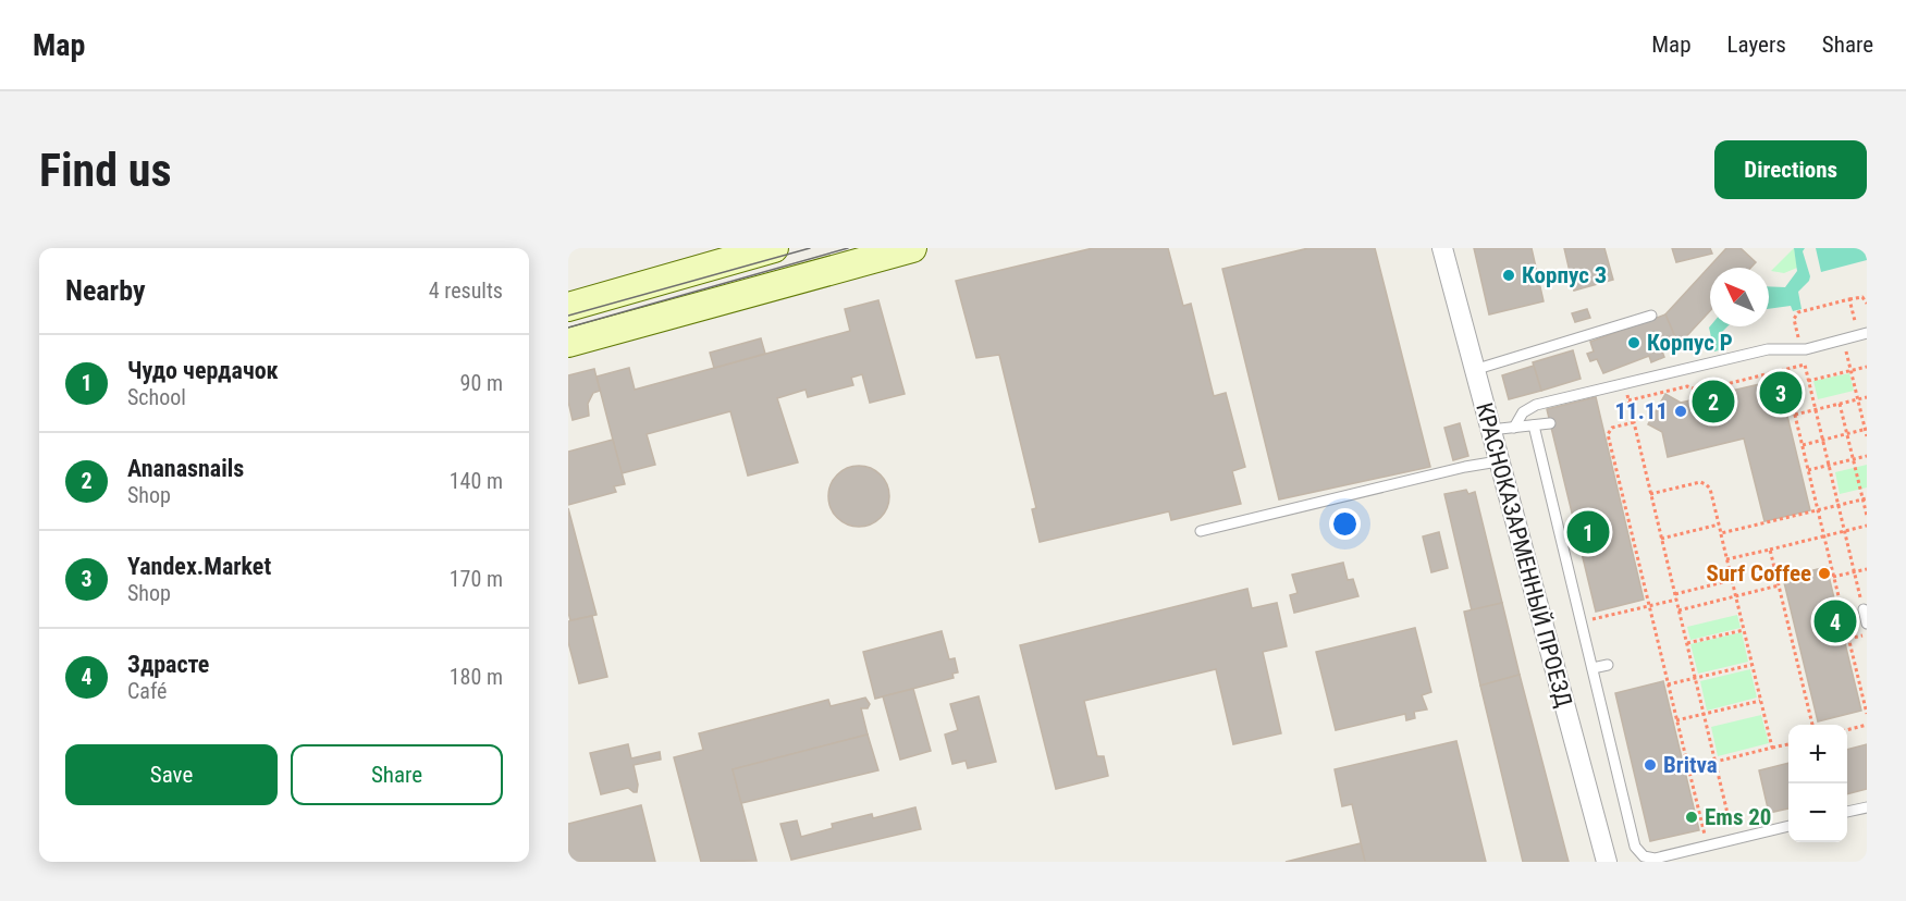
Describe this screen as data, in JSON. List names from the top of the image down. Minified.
{"streets":{"street":["КРАСНОКАЗАРМЕННЫЙ ПРОЕЗД"]},"places":["Корпус З","Корпус Р","11.11","Surf Coffee","Britva","Ems 20"],"north":"top left","page":{"header":"Map","nav":["Map","Layers","Share"],"buttons":["Directions",["Save","Share"]],"title":"Find us","heading":["Nearby","4 results"],"list":[{"mark":"1","name":"Чудо чердачок","note":"School","value":"90 m"},{"mark":"2","name":"Ananasnails","note":"Shop","value":"140 m"},{"mark":"3","name":"Yandex.Market","note":"Shop","value":"170 m"},{"mark":"4","name":"Здрасте","note":"Café","value":"180 m"}],"pins":["3","2","1","4"],"map_buttons":["+","−"]}}
